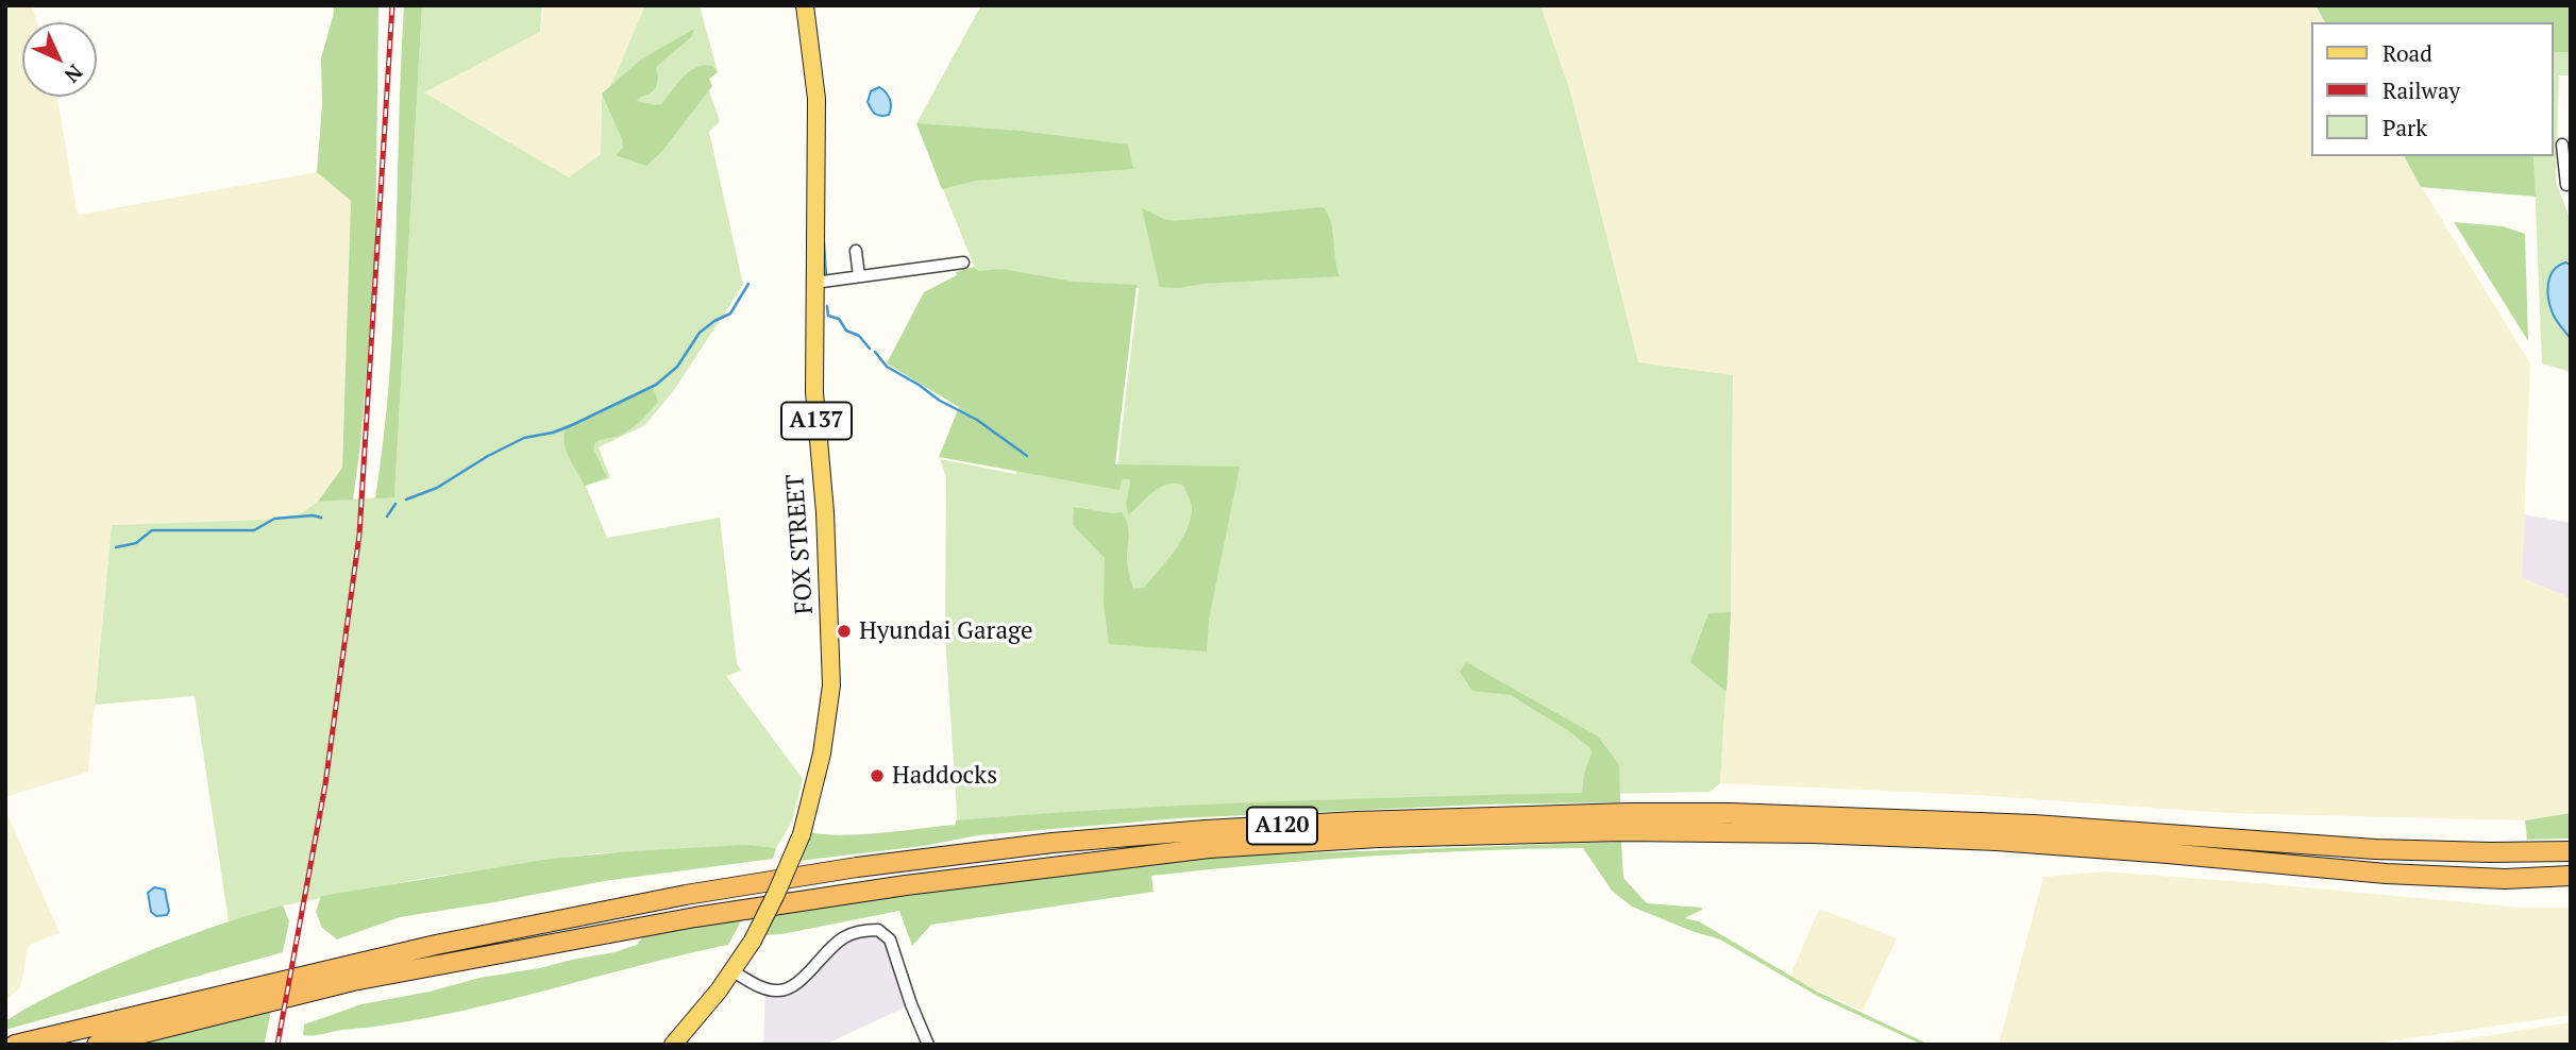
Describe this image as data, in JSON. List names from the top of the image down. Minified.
{"streets":{"highway":["A120"],"main road":["A137","FOX STREET"]},"crossings":[["A137","FOX STREET"]],"places":["Hyundai Garage","Haddocks"],"legend":["Road","Railway","Park"],"north":"bottom right"}
